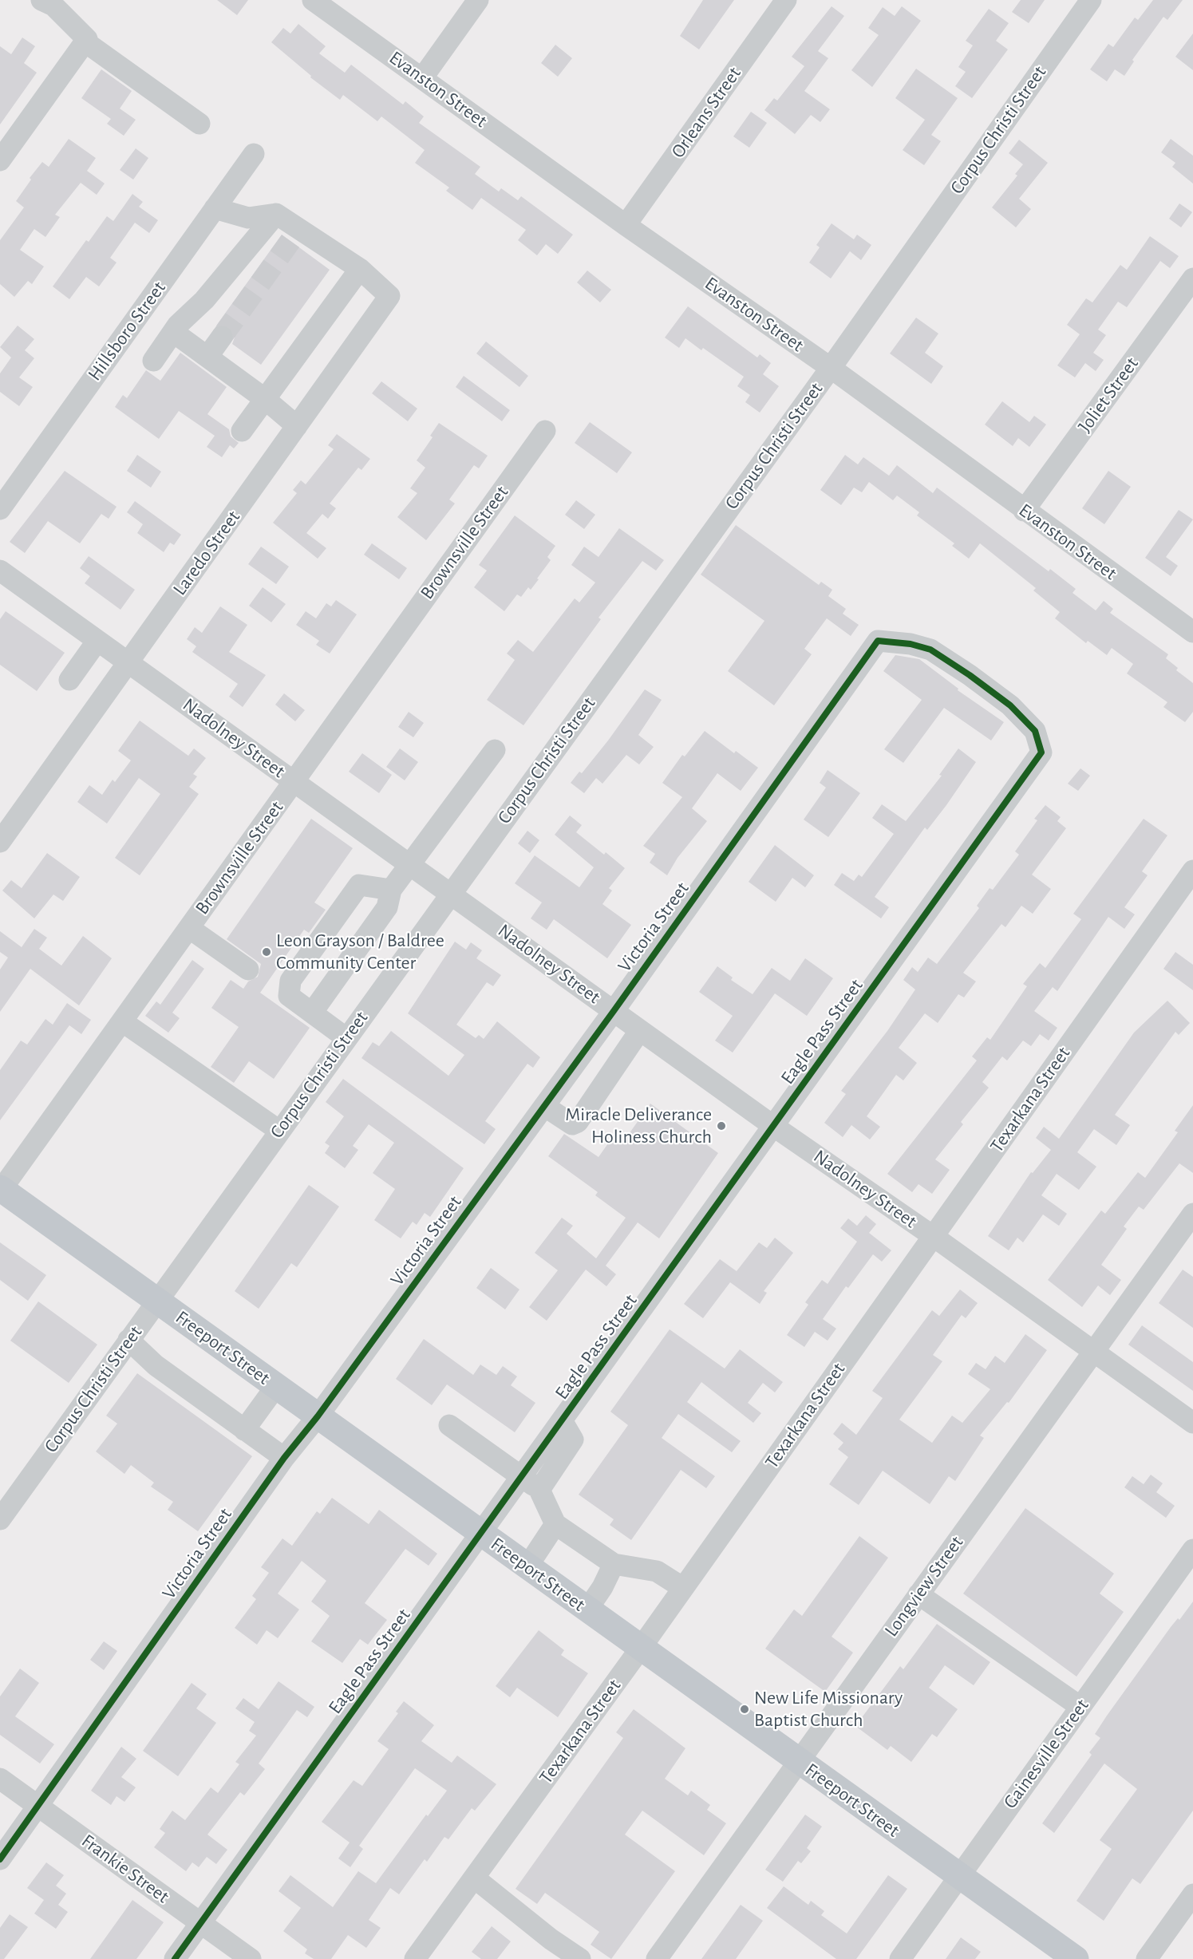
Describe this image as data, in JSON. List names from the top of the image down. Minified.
{"streets":{"main road":["Freeport Street"],"street":["Evanston Street","Orleans Street","Corpus Christi Street","Hillsboro Street","Joliet Street","Brownsville Street","Laredo Street","Nadolney Street","Victoria Street","Eagle Pass Street","Texarkana Street","Longview Street","Gainesville Street","Frankie Street"]},"crossings":[["Evanston Street","Orleans Street"],["Evanston Street","Corpus Christi Street"],["Evanston Street","Joliet Street"],["Corpus Christi Street","Nadolney Street"],["Corpus Christi Street","Freeport Street"],["Brownsville Street","Nadolney Street"],["Brownsville Street","Freeport Street"],["Laredo Street","Nadolney Street"],["Nadolney Street","Victoria Street"],["Nadolney Street","Eagle Pass Street"],["Nadolney Street","Texarkana Street"],["Nadolney Street","Longview Street"],["Victoria Street","Eagle Pass Street"],["Victoria Street","Freeport Street"],["Victoria Street","Frankie Street"],["Eagle Pass Street","Freeport Street"],["Eagle Pass Street","Frankie Street"],["Texarkana Street","Freeport Street"],["Freeport Street","Longview Street"],["Freeport Street","Gainesville Street"]],"places":["Leon Grayson / Baldree Community Center","Miracle Deliverance Holiness Church","New Life Missionary Baptist Church"]}
